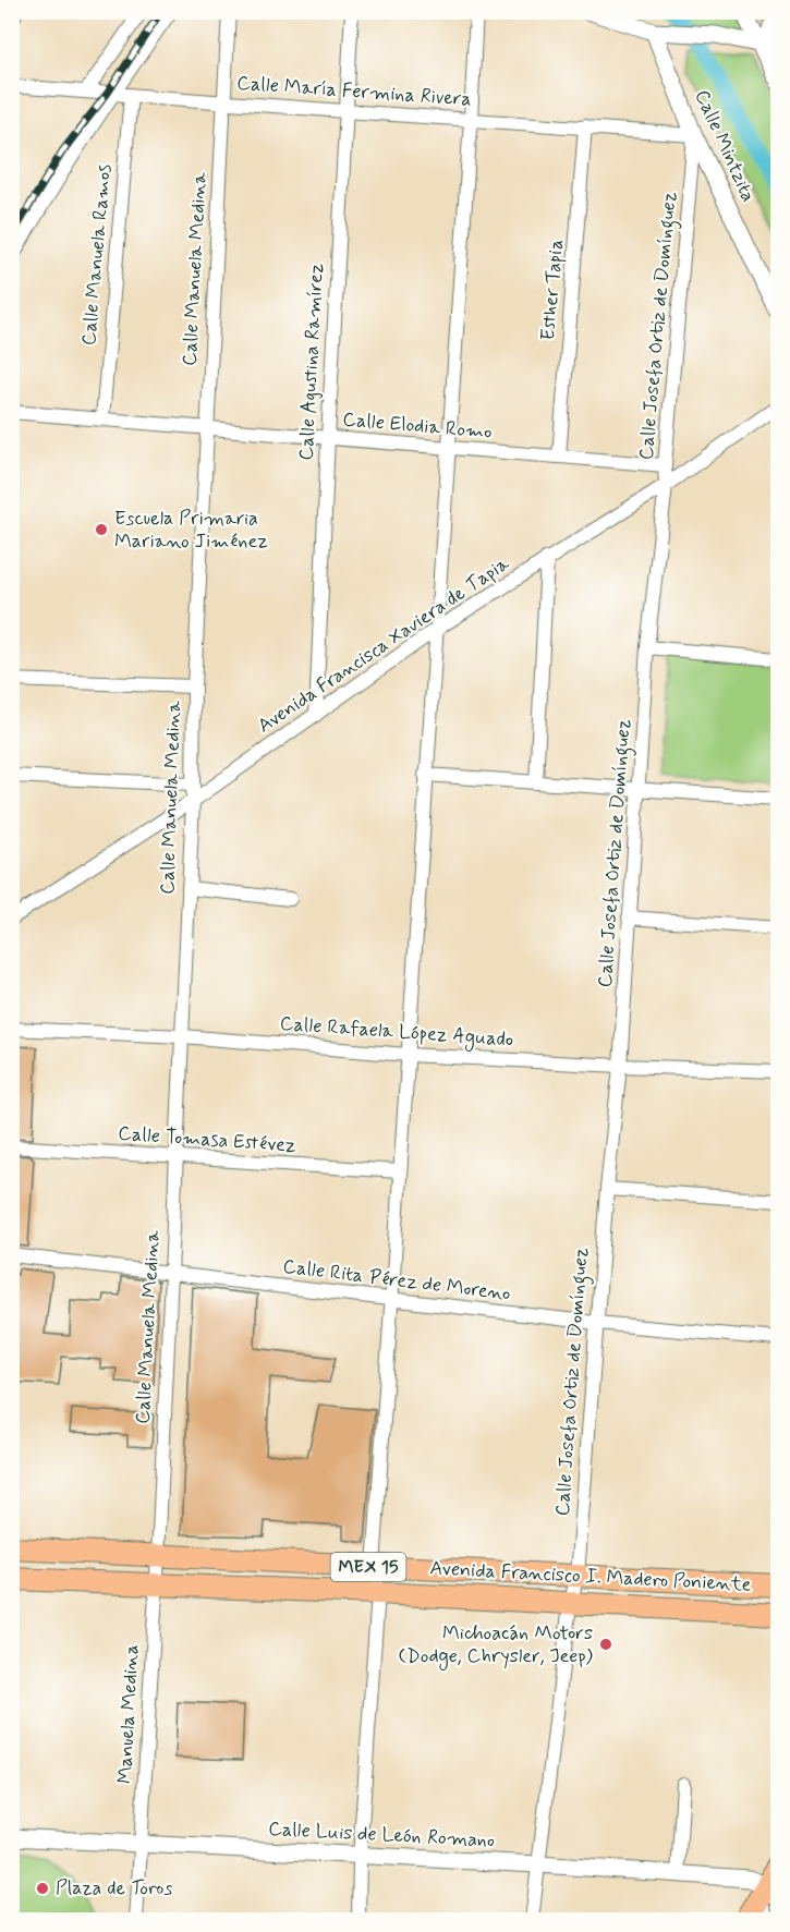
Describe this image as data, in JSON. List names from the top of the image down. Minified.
{"streets":{"main road":["MEX 15","Avenida Francisco I. Madero Poniente"],"street":["Calle María Fermina Rivera","Calle Mintzita","Calle Manuela Ramos","Calle Manuela Medina","Esther Tapia","Calle Josefa Ortiz de Domínguez","Calle Agustina Ramírez","Calle Elodia Romo","Avenida Francisca Xaviera de Tapia","Calle Rafaela López Aguado","Calle Tomasa Estévez","Calle Rita Pérez de Moreno","Manuela Medina","Calle Luis de León Romano"]},"crossings":[["Calle María Fermina Rivera","Calle Mintzita"],["Calle María Fermina Rivera","Calle Manuela Ramos"],["Calle María Fermina Rivera","Calle Manuela Medina"],["Calle María Fermina Rivera","Esther Tapia"],["Calle María Fermina Rivera","Calle Josefa Ortiz de Domínguez"],["Calle María Fermina Rivera","Calle Agustina Ramírez"],["Calle Mintzita","Calle Josefa Ortiz de Domínguez"],["Calle Manuela Ramos","Calle Elodia Romo"],["Calle Manuela Medina","Calle Elodia Romo"],["Calle Manuela Medina","Avenida Francisca Xaviera de Tapia"],["Calle Manuela Medina","Calle Rafaela López Aguado"],["Calle Manuela Medina","Calle Tomasa Estévez"],["Calle Manuela Medina","Calle Rita Pérez de Moreno"],["Calle Manuela Medina","Avenida Francisco I. Madero Poniente"],["Calle Manuela Medina","Manuela Medina"],["Esther Tapia","Calle Elodia Romo"],["Calle Josefa Ortiz de Domínguez","Calle Elodia Romo"],["Calle Josefa Ortiz de Domínguez","Avenida Francisca Xaviera de Tapia"],["Calle Josefa Ortiz de Domínguez","Calle Rafaela López Aguado"],["Calle Josefa Ortiz de Domínguez","Calle Rita Pérez de Moreno"],["Calle Josefa Ortiz de Domínguez","Avenida Francisco I. Madero Poniente"],["Calle Josefa Ortiz de Domínguez","Calle Luis de León Romano"],["Calle Agustina Ramírez","Calle Elodia Romo"],["Calle Agustina Ramírez","Avenida Francisca Xaviera de Tapia"],["Avenida Francisco I. Madero Poniente","Manuela Medina"],["Manuela Medina","Calle Luis de León Romano"]],"places":["Escuela Primaria Mariano Jiménez","Michoacán Motors (Dodge, Chrysler, Jeep)","Plaza de Toros"]}
